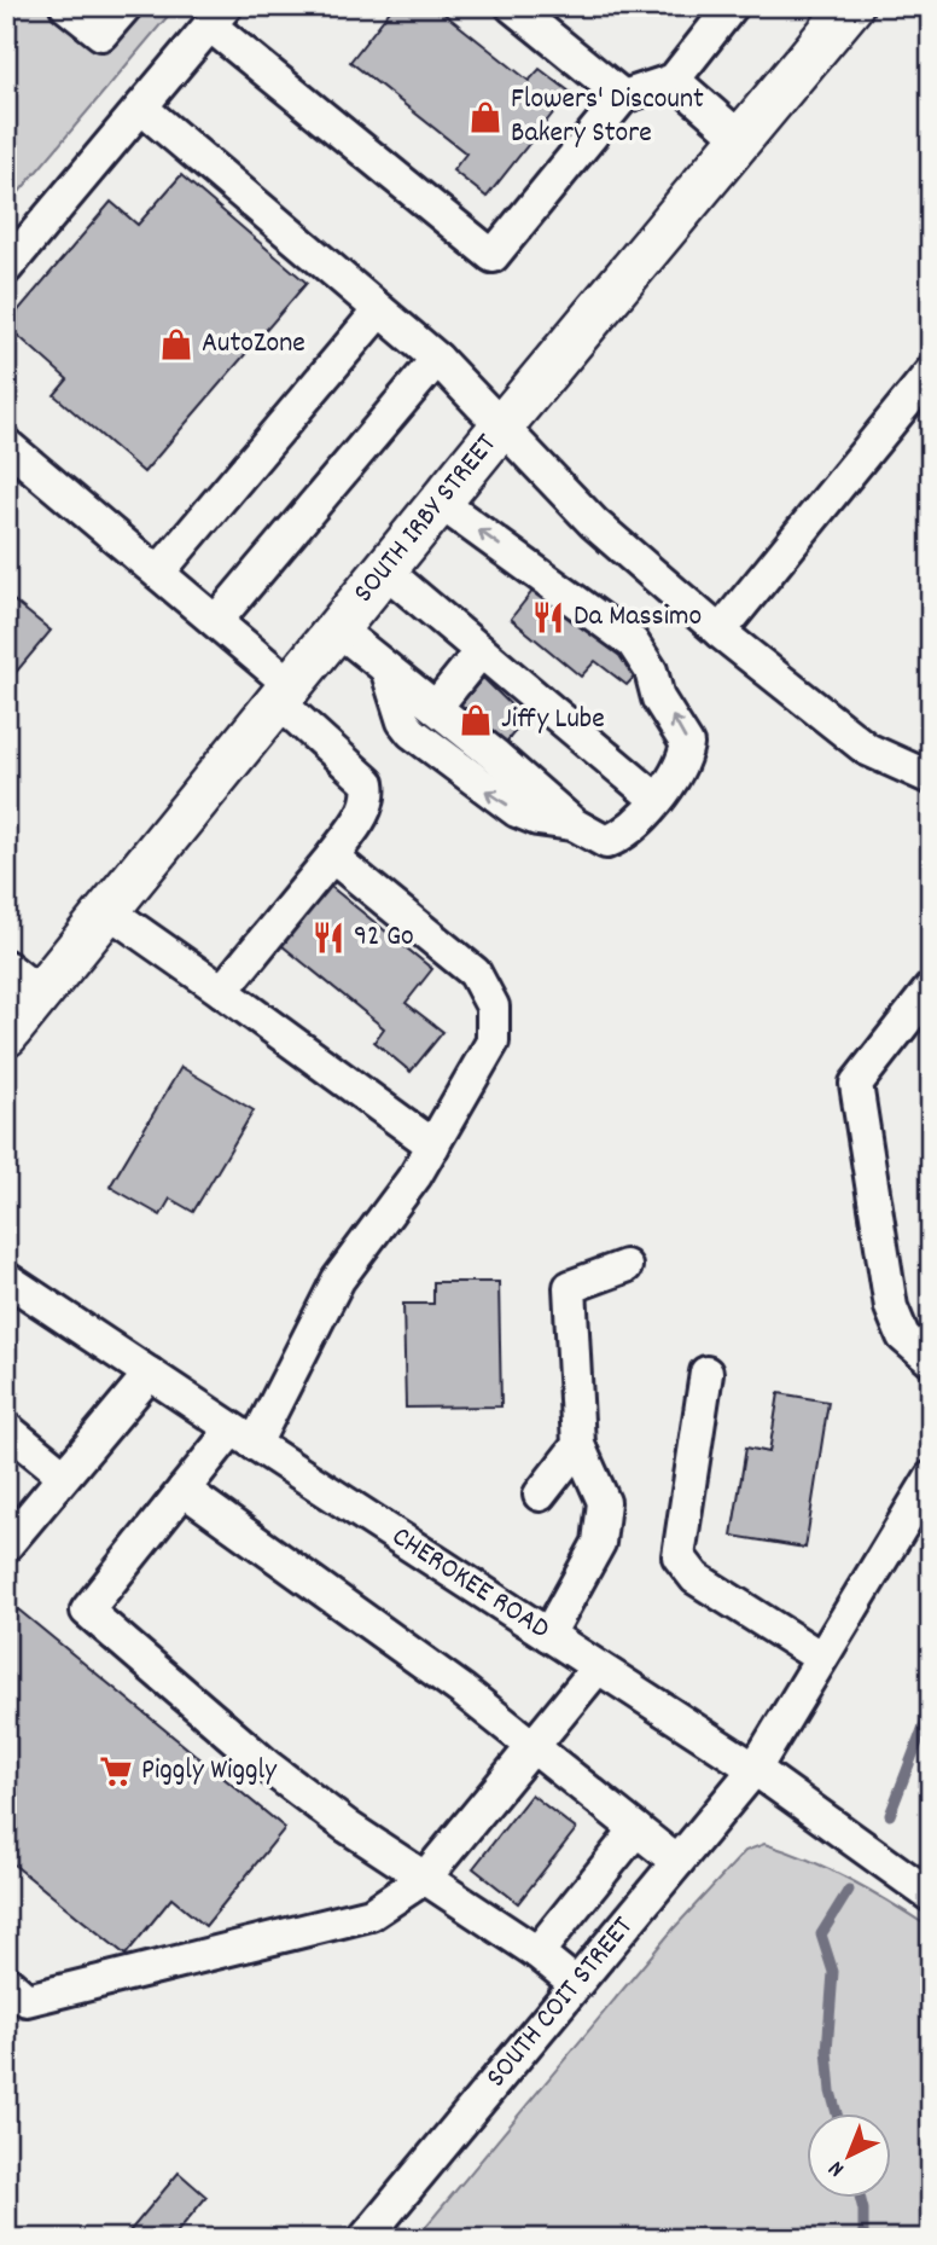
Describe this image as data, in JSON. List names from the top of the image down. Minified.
{"streets":{"main road":["SOUTH IRBY STREET"],"street":["CHEROKEE ROAD","SOUTH COIT STREET"]},"crossings":[["CHEROKEE ROAD","SOUTH COIT STREET"]],"places":{"shop":["Flowers' Discount Bakery Store","AutoZone","Jiffy Lube"],"restaurant":["Da Massimo","92 Go"],"supermarket":["Piggly Wiggly"]},"north":"bottom left"}
